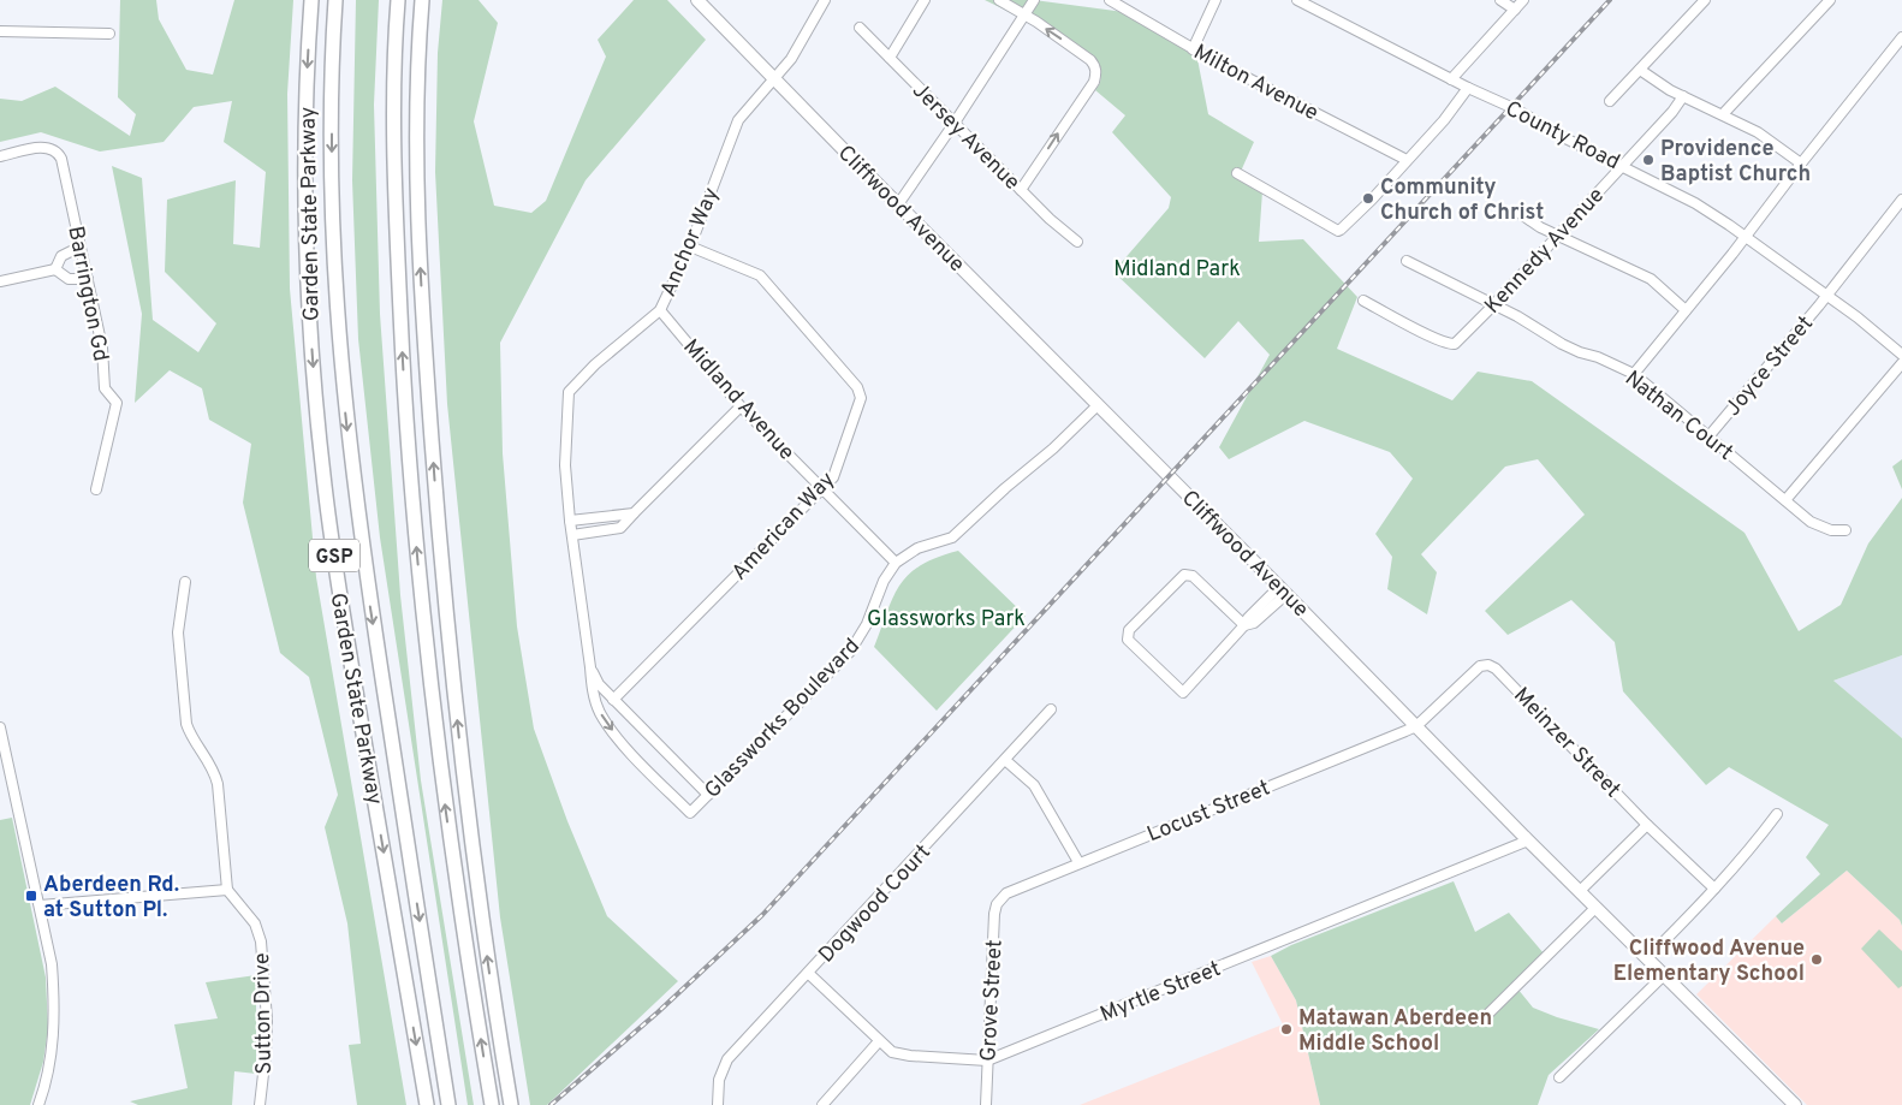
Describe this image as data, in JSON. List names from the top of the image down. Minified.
{"streets":{"highway":["Garden State Parkway","GSP"],"main road":["Cliffwood Avenue"],"street":["Milton Avenue","County Road","Jersey Avenue","Anchor Way","Kennedy Avenue","Barrington Gd","Joyce Street","Midland Avenue","Nathan Court","American Way","Glassworks Boulevard","Meinzer Street","Locust Street","Dogwood Court","Myrtle Street","Grove Street","Sutton Drive"]},"crossings":[["County Road","Kennedy Avenue"],["County Road","Joyce Street"],["Cliffwood Avenue","Anchor Way"],["Cliffwood Avenue","Glassworks Boulevard"],["Cliffwood Avenue","Meinzer Street"],["Cliffwood Avenue","Locust Street"],["Cliffwood Avenue","Myrtle Street"],["Anchor Way","Midland Avenue"],["Anchor Way","American Way"],["Anchor Way","Glassworks Boulevard"],["Kennedy Avenue","Nathan Court"],["Joyce Street","Nathan Court"],["Midland Avenue","American Way"],["Midland Avenue","Glassworks Boulevard"],["Meinzer Street","Locust Street"],["Locust Street","Grove Street"],["Dogwood Court","Myrtle Street"],["Myrtle Street","Grove Street"]],"parks":["Midland Park","Glassworks Park"],"places":{"other":["Providence Baptist Church","Community Church of Christ","Cliffwood Avenue Elementary School","Matawan Aberdeen Middle School"],"transit":["Aberdeen Rd. at Sutton Pl."]}}
